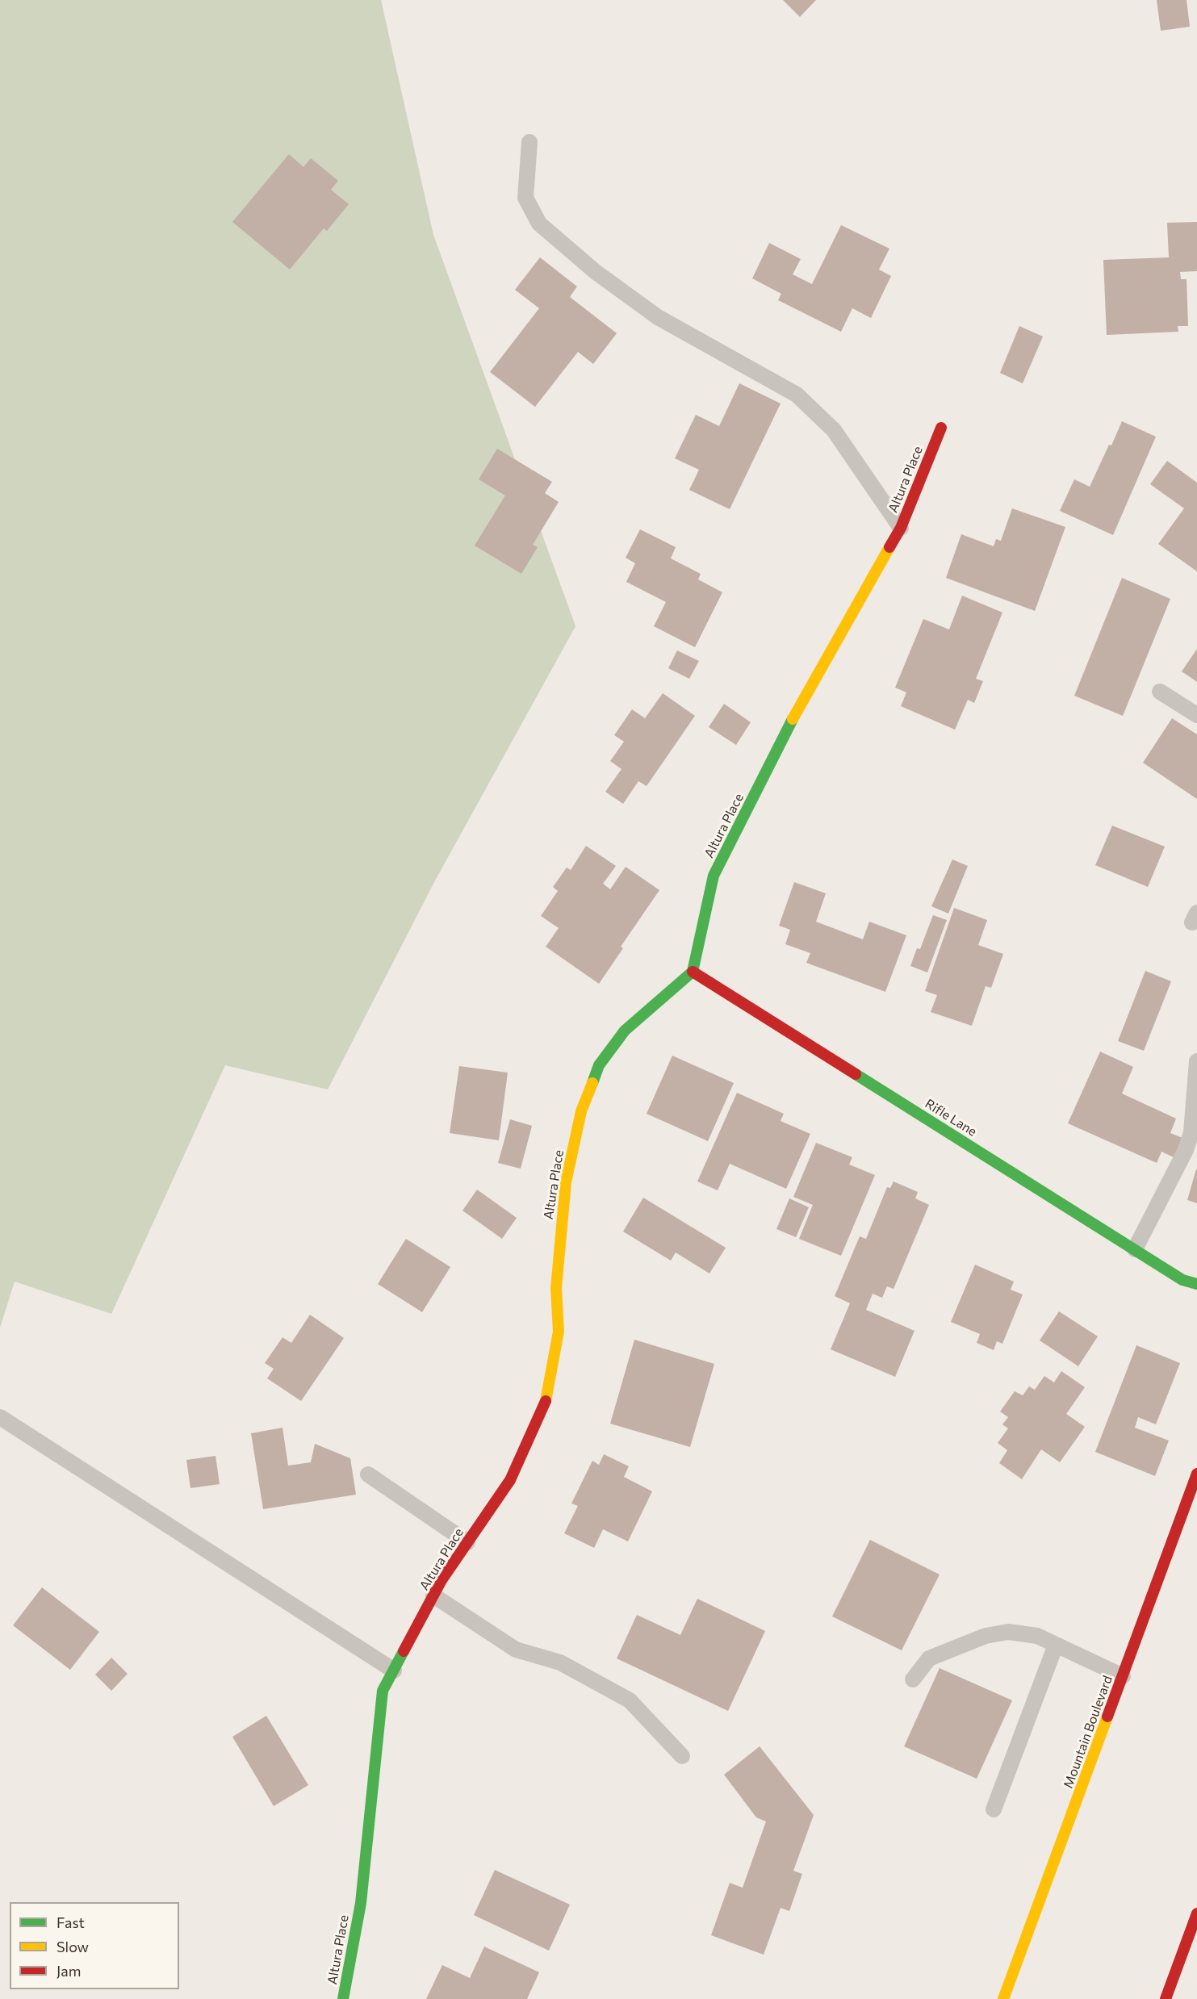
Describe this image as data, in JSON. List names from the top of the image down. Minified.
{"streets":{"main road":["Altura Place","Rifle Lane","Mountain Boulevard"]},"crossings":[["Altura Place","Rifle Lane"]],"legend":["Fast","Slow","Jam"]}
